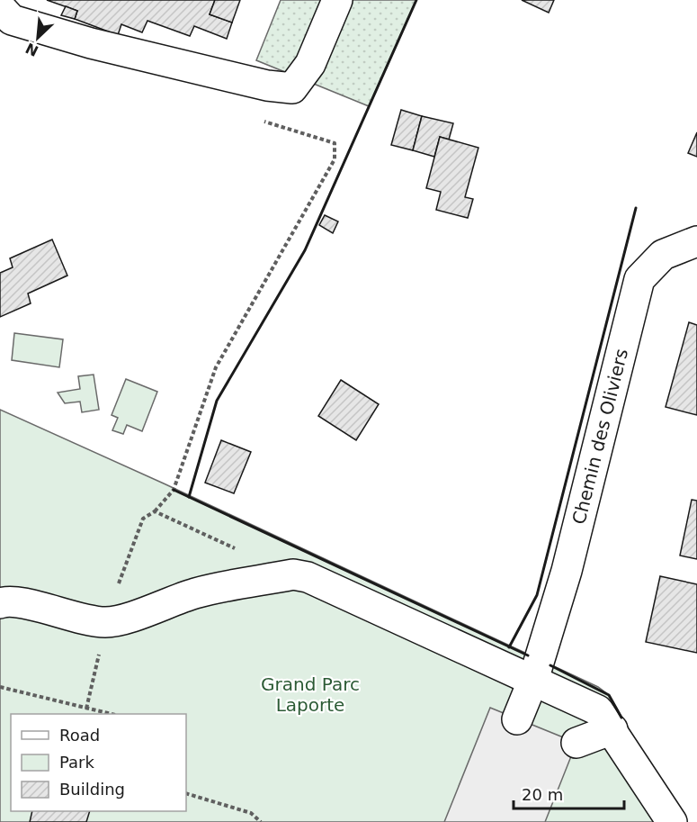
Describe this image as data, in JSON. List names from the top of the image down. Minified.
{"streets":{"street":["Chemin des Oliviers"]},"parks":["Grand Parc Laporte"],"legend":["Road","Park","Building"],"scale_bar":"20 m","north":"bottom left"}
